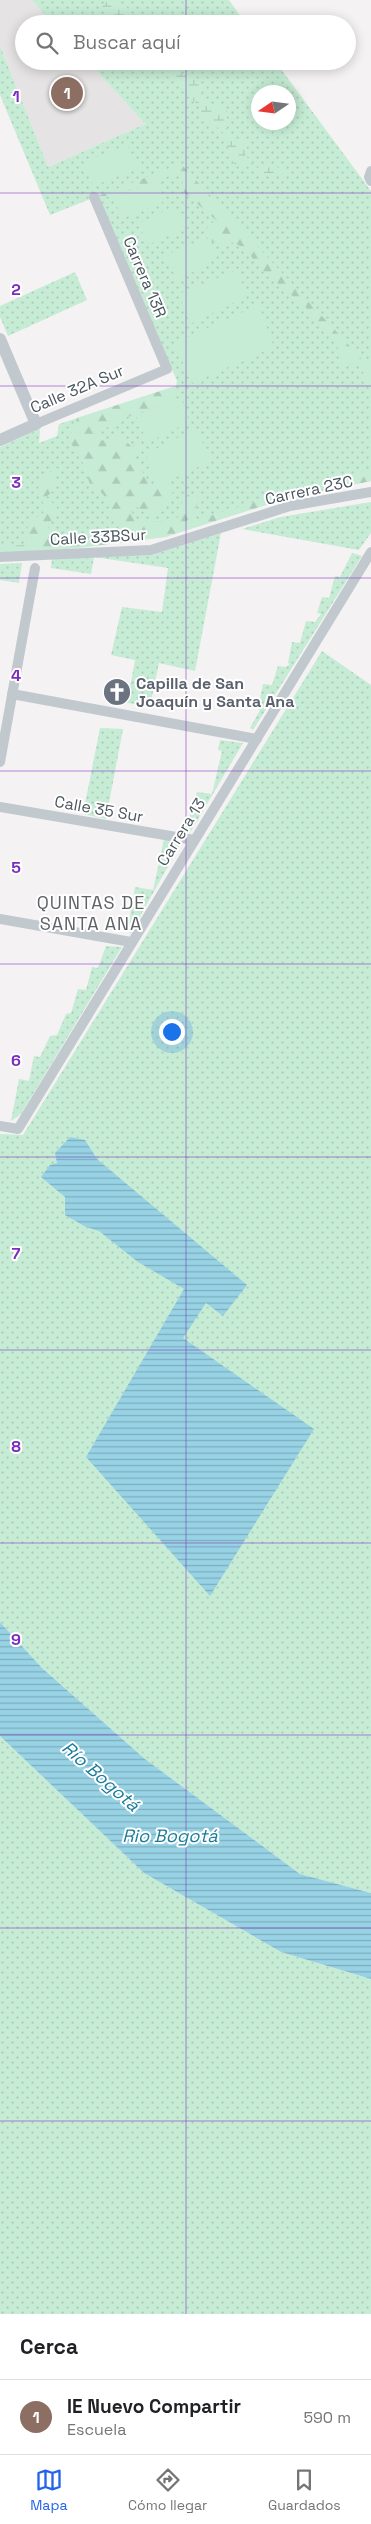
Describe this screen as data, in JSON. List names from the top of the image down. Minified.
{"streets":{"street":["Carrera 13R","Calle 32A Sur","Carrera 23C","Calle 33BSur","Calle 35 Sur","Carrera 13"]},"crossings":[["Carrera 13R","Calle 32A Sur"],["Carrera 23C","Calle 33BSur"],["Calle 35 Sur","Carrera 13"]],"districts":["QUINTAS DE SANTA ANA"],"water":["Río Bogotá","Rio Bogotá"],"places":{"church":["Capilla de San Joaquín y Santa Ana"]},"north":"left","page":{"search":"Buscar aquí","pins":"1","heading":"Cerca","list":[{"mark":"1","name":"IE Nuevo Compartir","note":"Escuela","value":"590 m"}],"nav":["Mapa","Cómo llegar","Guardados"]},"grid":{"rows":["1","2","3","4","5","6","7","8","9"]}}
